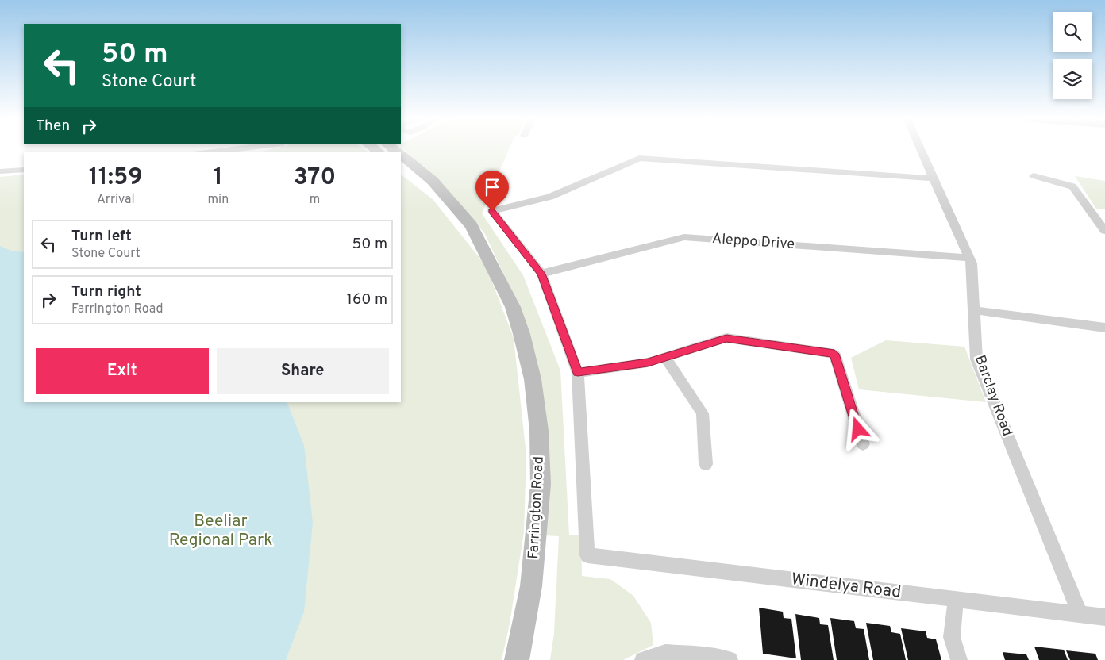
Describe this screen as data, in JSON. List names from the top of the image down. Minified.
{"streets":{"main road":["Farrington Road"],"street":["Aleppo Drive","Barclay Road","Windelya Road"]},"crossings":[["Aleppo Drive","Barclay Road"],["Barclay Road","Windelya Road"]],"parks":["Beeliar Regional Park"],"page":{"turn":["50 m","Stone Court"],"then":"Then","eta":["11:59","Arrival","1","min","370","m"],"list":[{"name":"Turn left","note":"Stone Court","value":"50 m"},{"name":"Turn right","note":"Farrington Road","value":"160 m"}],"buttons":["Exit","Share"]}}
